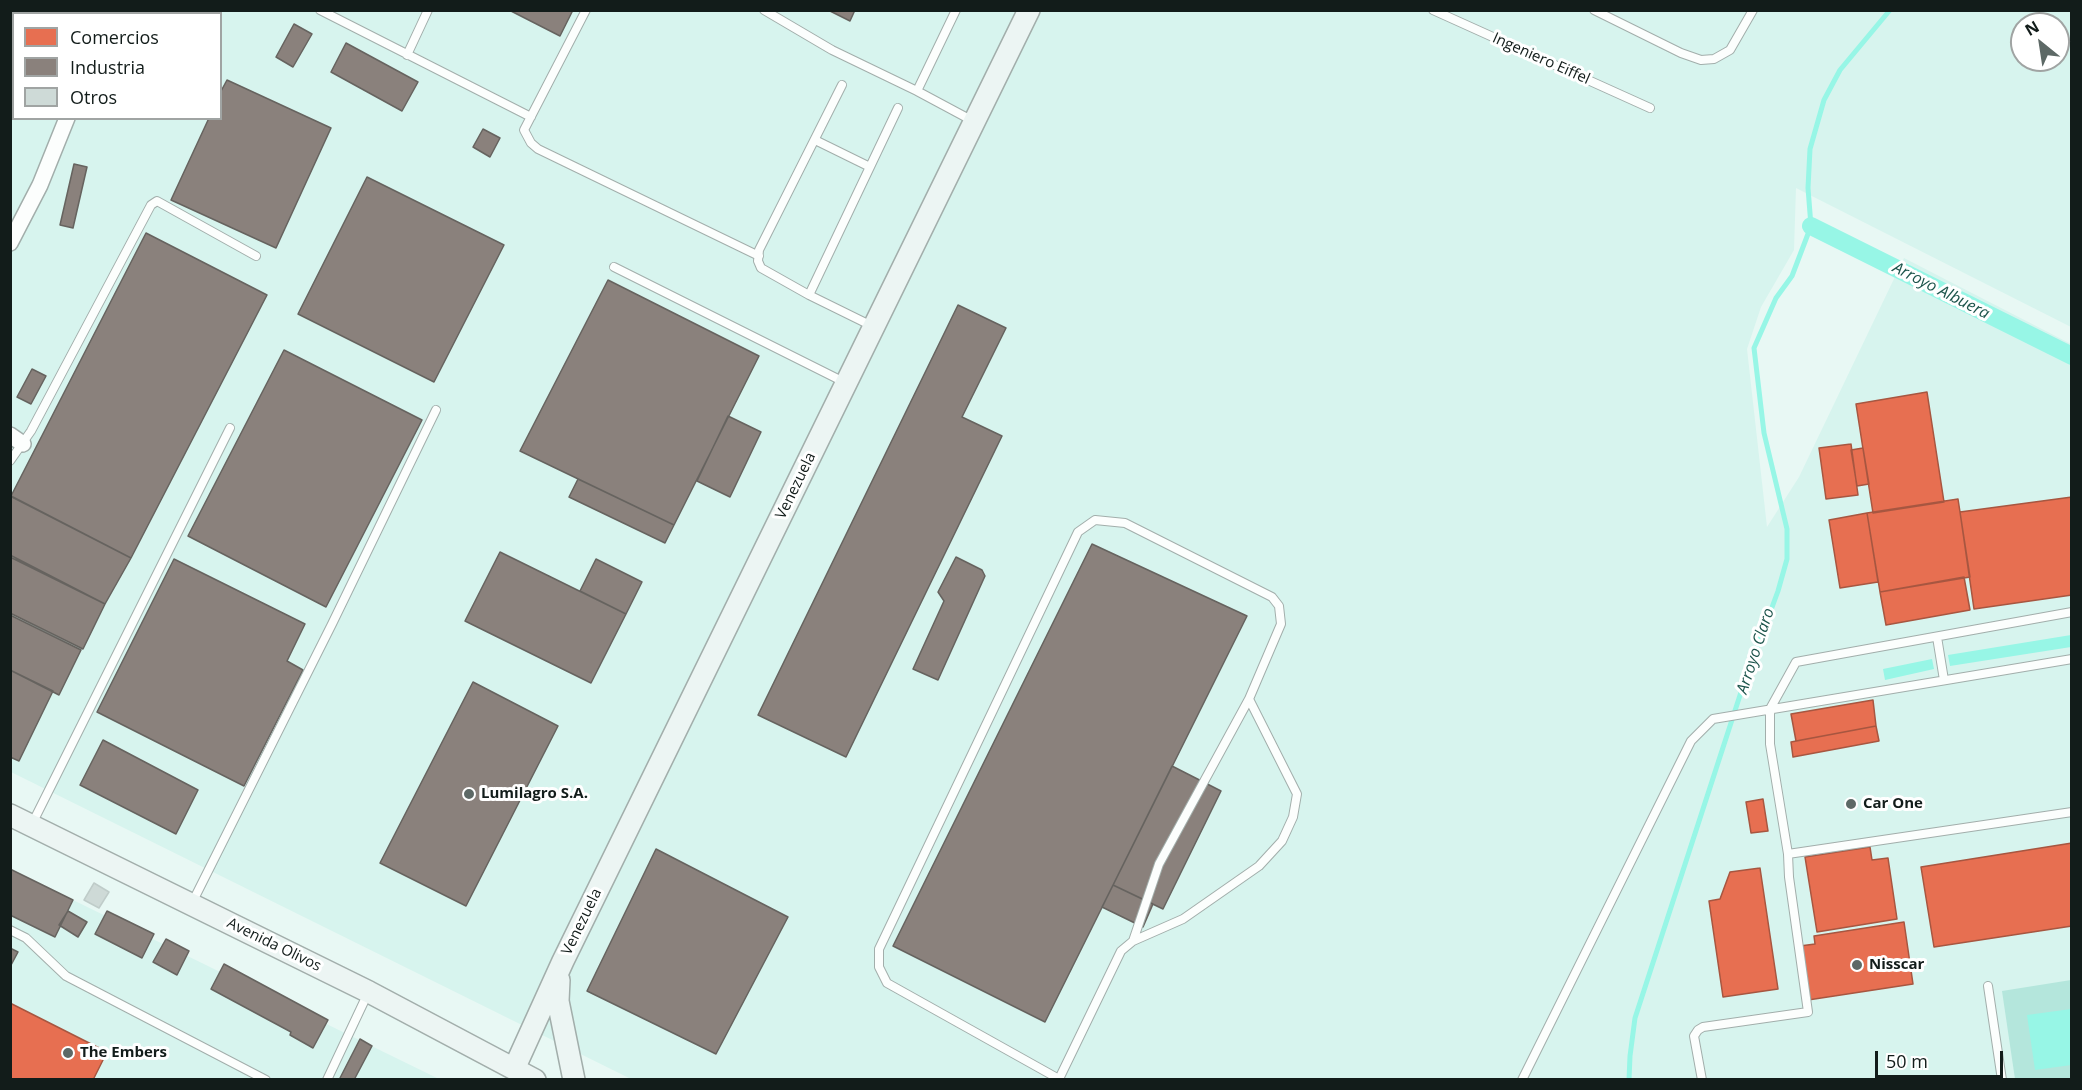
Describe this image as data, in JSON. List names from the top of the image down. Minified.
{"streets":{"street":["Venezuela","Avenida Olivos"],"lane":["Ingeniero Eiffel"]},"water":["Arroyo Albuera","Arroyo Claro"],"places":["Lumilagro S.A.","Car One","Nisscar","The Embers"],"legend":["Comercios","Industria","Otros"],"scale_bar":"50 m","north":"top left"}
